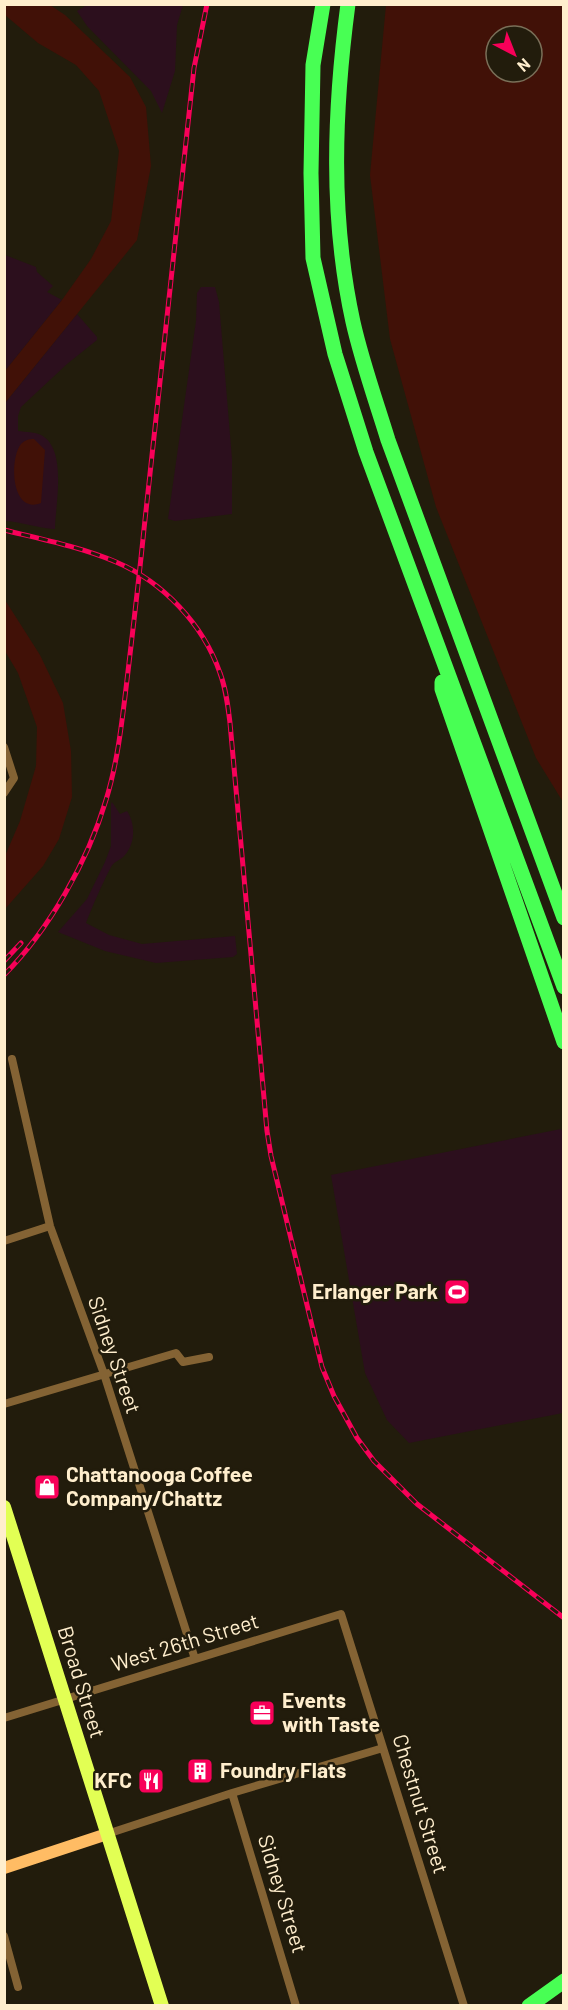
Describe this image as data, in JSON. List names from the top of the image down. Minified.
{"streets":{"main road":["Broad Street"],"street":["Sidney Street","West 26th Street","Chestnut Street"]},"crossings":[["Sidney Street","West 26th Street"],["West 26th Street","Broad Street"],["West 26th Street","Chestnut Street"]],"places":{"sports":["Erlanger Park"],"shop":["Chattanooga Coffee Company/Chattz"],"office":["Events with Taste"],"building":["Foundry Flats"],"restaurant":["KFC"]},"north":"bottom right"}
